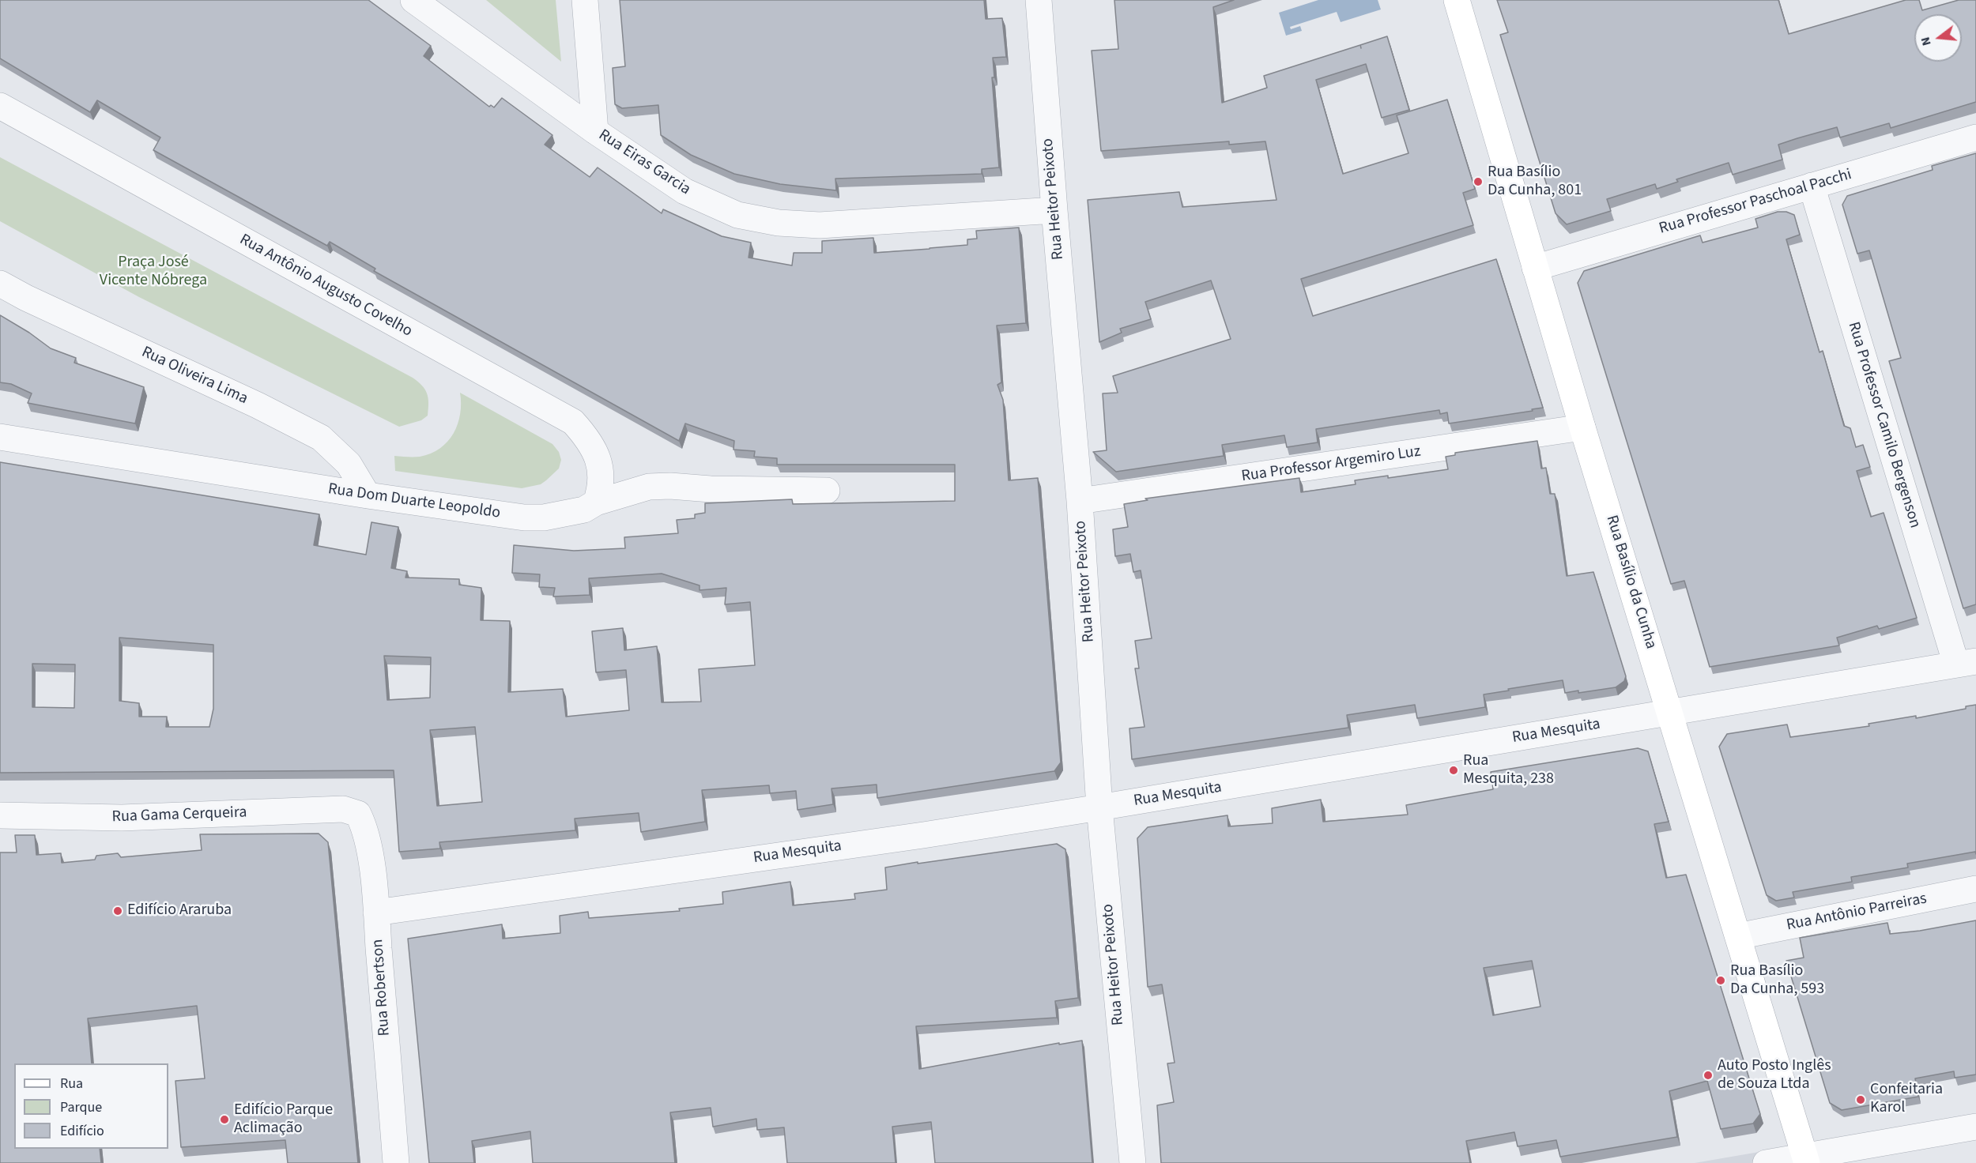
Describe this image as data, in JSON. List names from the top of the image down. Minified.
{"streets":{"street":["Rua Eiras Garcia","Rua Heitor Peixoto","Rua Professor Paschoal Pacchi","Rua Antônio Augusto Covelho","Rua Oliveira Lima","Rua Professor Camilo Bergenson","Rua Professor Argemiro Luz","Rua Dom Duarte Leopoldo","Rua Basílio da Cunha","Rua Mesquita","Rua Gama Cerqueira","Rua Antônio Parreiras","Rua Robertson"]},"crossings":[["Rua Eiras Garcia","Rua Heitor Peixoto"],["Rua Heitor Peixoto","Rua Professor Argemiro Luz"],["Rua Heitor Peixoto","Rua Mesquita"],["Rua Professor Paschoal Pacchi","Rua Professor Camilo Bergenson"],["Rua Professor Paschoal Pacchi","Rua Basílio da Cunha"],["Rua Antônio Augusto Covelho","Rua Dom Duarte Leopoldo"],["Rua Oliveira Lima","Rua Dom Duarte Leopoldo"],["Rua Professor Camilo Bergenson","Rua Mesquita"],["Rua Professor Argemiro Luz","Rua Basílio da Cunha"],["Rua Basílio da Cunha","Rua Mesquita"],["Rua Basílio da Cunha","Rua Antônio Parreiras"],["Rua Mesquita","Rua Robertson"],["Rua Gama Cerqueira","Rua Robertson"]],"parks":["Praça José Vicente Nóbrega"],"places":["Rua Basílio Da Cunha, 801","Rua Mesquita, 238","Edifício Araruba","Rua Basílio Da Cunha, 593","Auto Posto Inglês de Souza Ltda","Confeitaria Karol","Edifício Parque Aclimação"],"legend":["Rua","Parque","Edifício"],"north":"left"}
